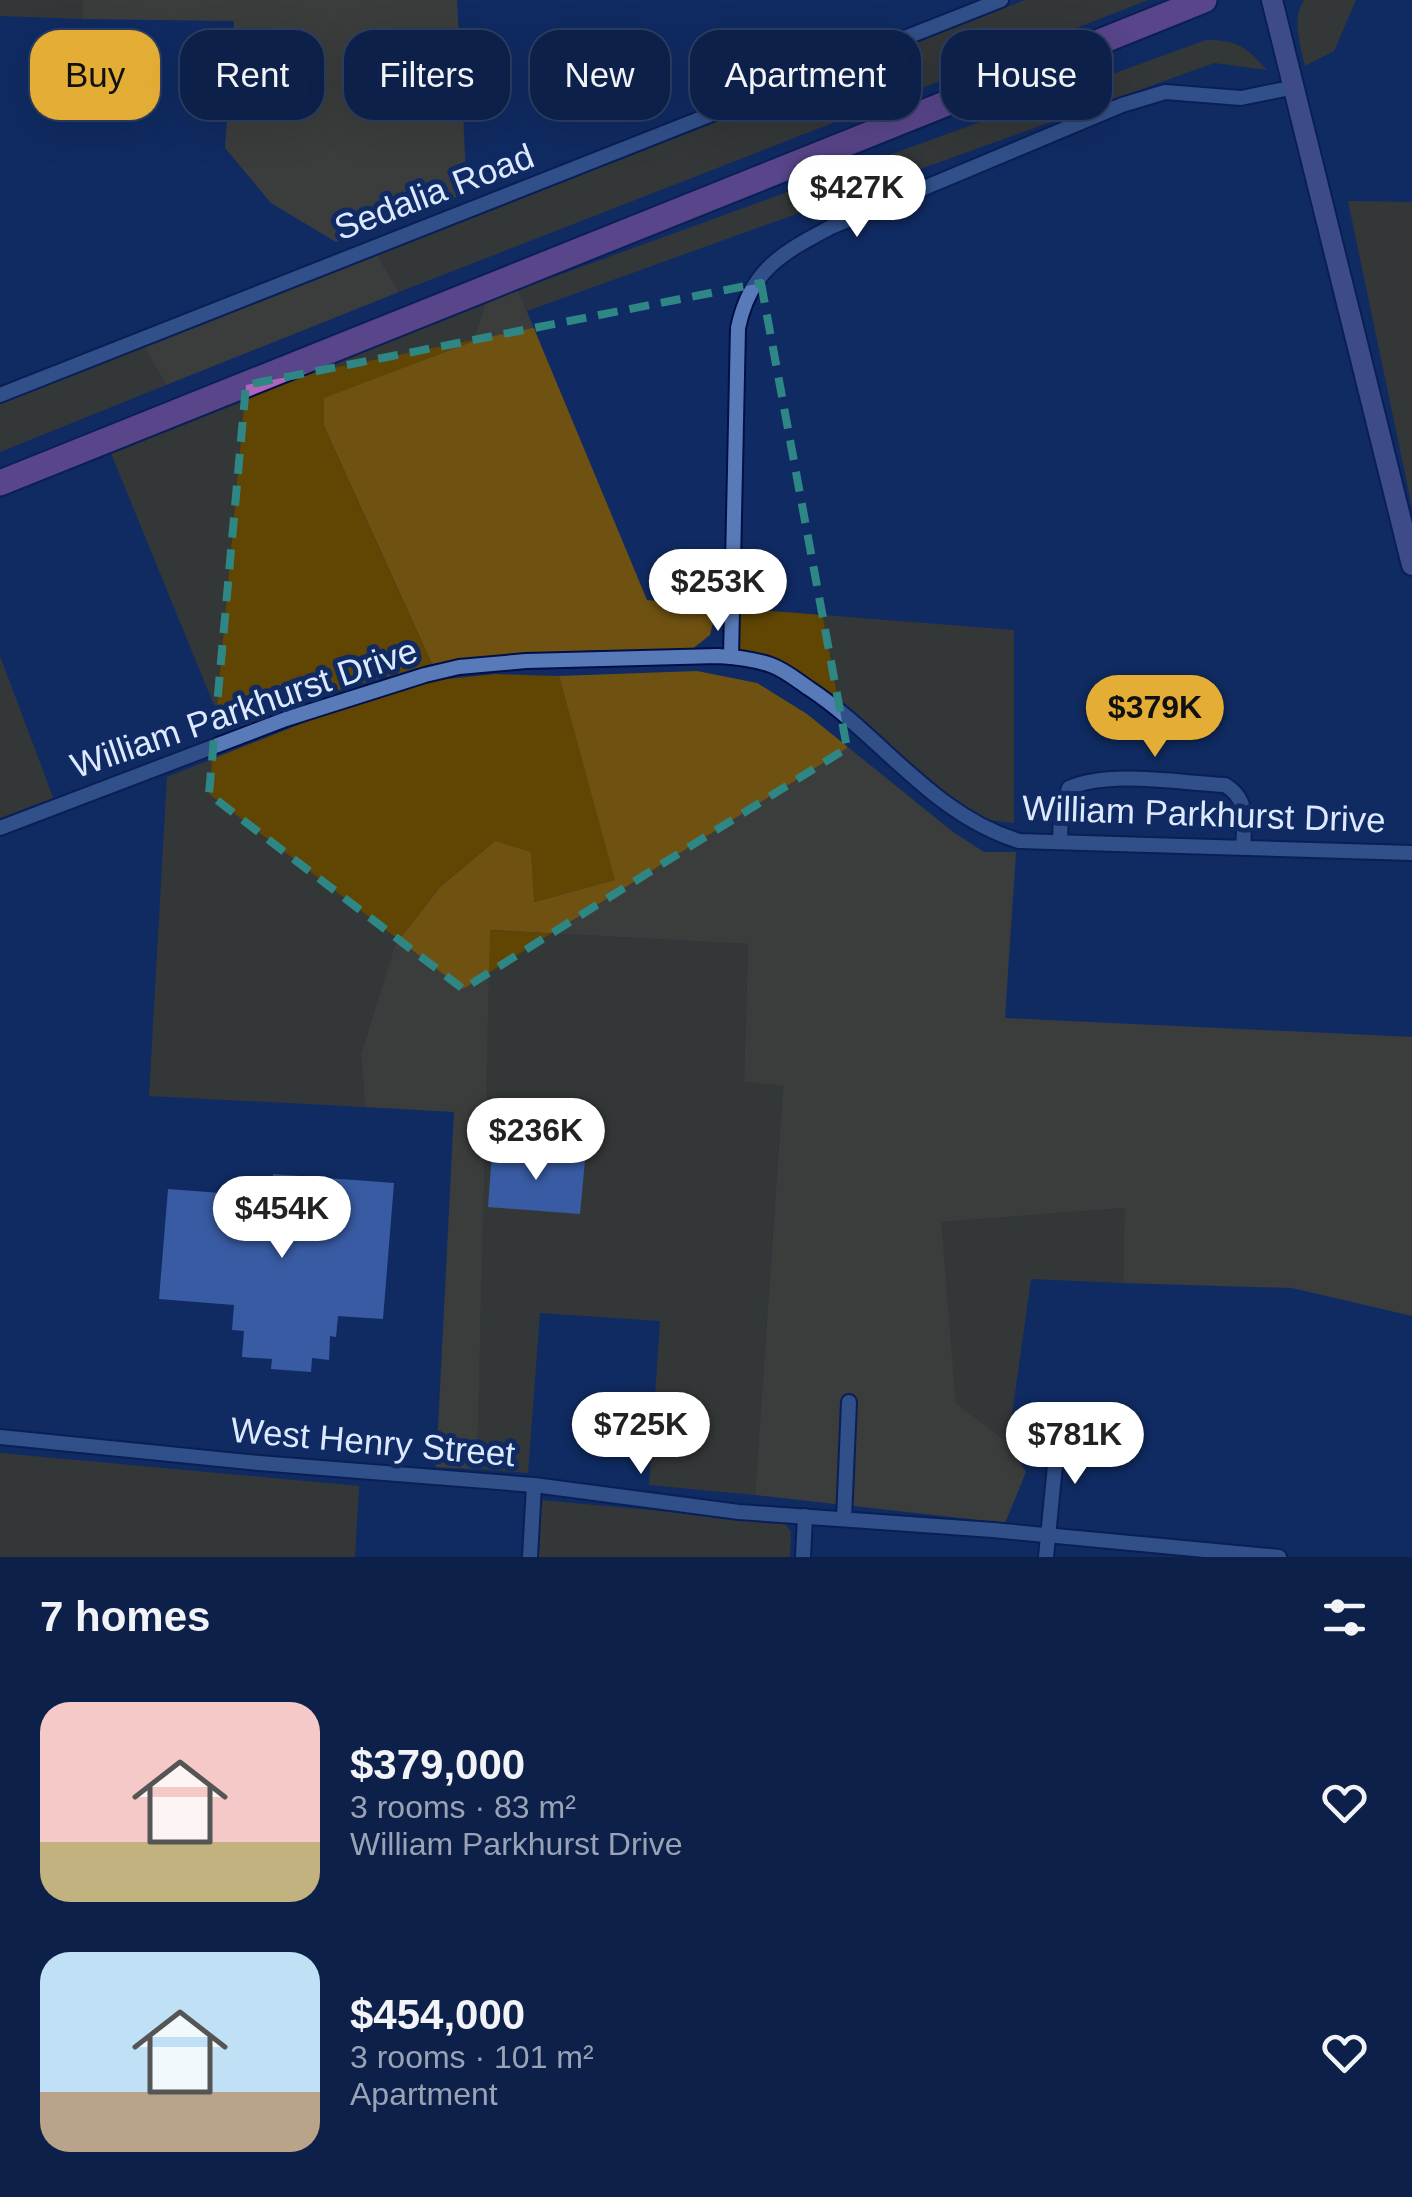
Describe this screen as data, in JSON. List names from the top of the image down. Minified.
{"streets":{"street":["Sedalia Road","William Parkhurst Drive","West Henry Street"]},"page":{"chip":["Buy","Rent","Filters","New","Apartment","House"],"price":["$427K","$253K","$379K","$236K","$454K","$725K","$781K"],"heading":"7 homes","list":[{"name":"$379,000","note":"3 rooms · 83 m² · William Parkhurst Drive"},{"name":"$454,000","note":"3 rooms · 101 m² · Apartment"}]}}
